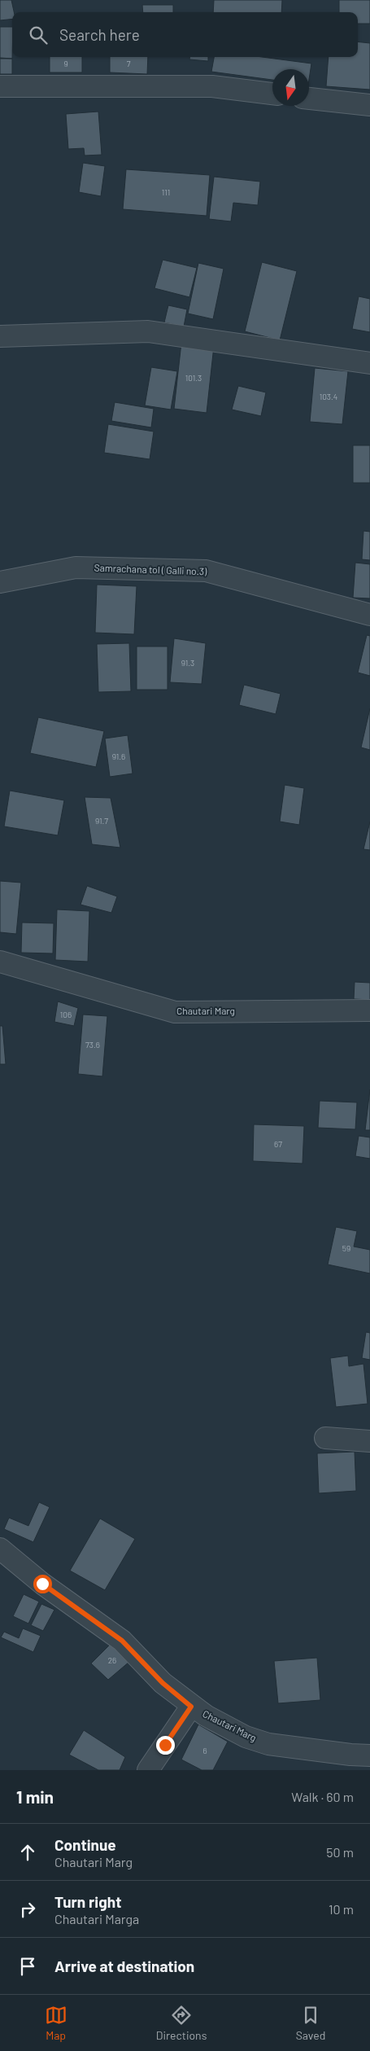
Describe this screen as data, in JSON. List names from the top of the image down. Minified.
{"streets":{"street":["Samrachana tol ( Galli no.3)","Chautari Marg"]},"house_numbers":["9","7","111","101.3","103.4","91.3","91.6","91.7","106","73.6","67","59","26","6"],"north":"bottom","page":{"search":"Search here","heading":["1 min","Walk · 60 m"],"list":[["Continue","Chautari Marg","50 m"],["Turn right","Chautari Marga","10 m"],"Arrive at destination"],"nav":["Map","Directions","Saved"]}}
